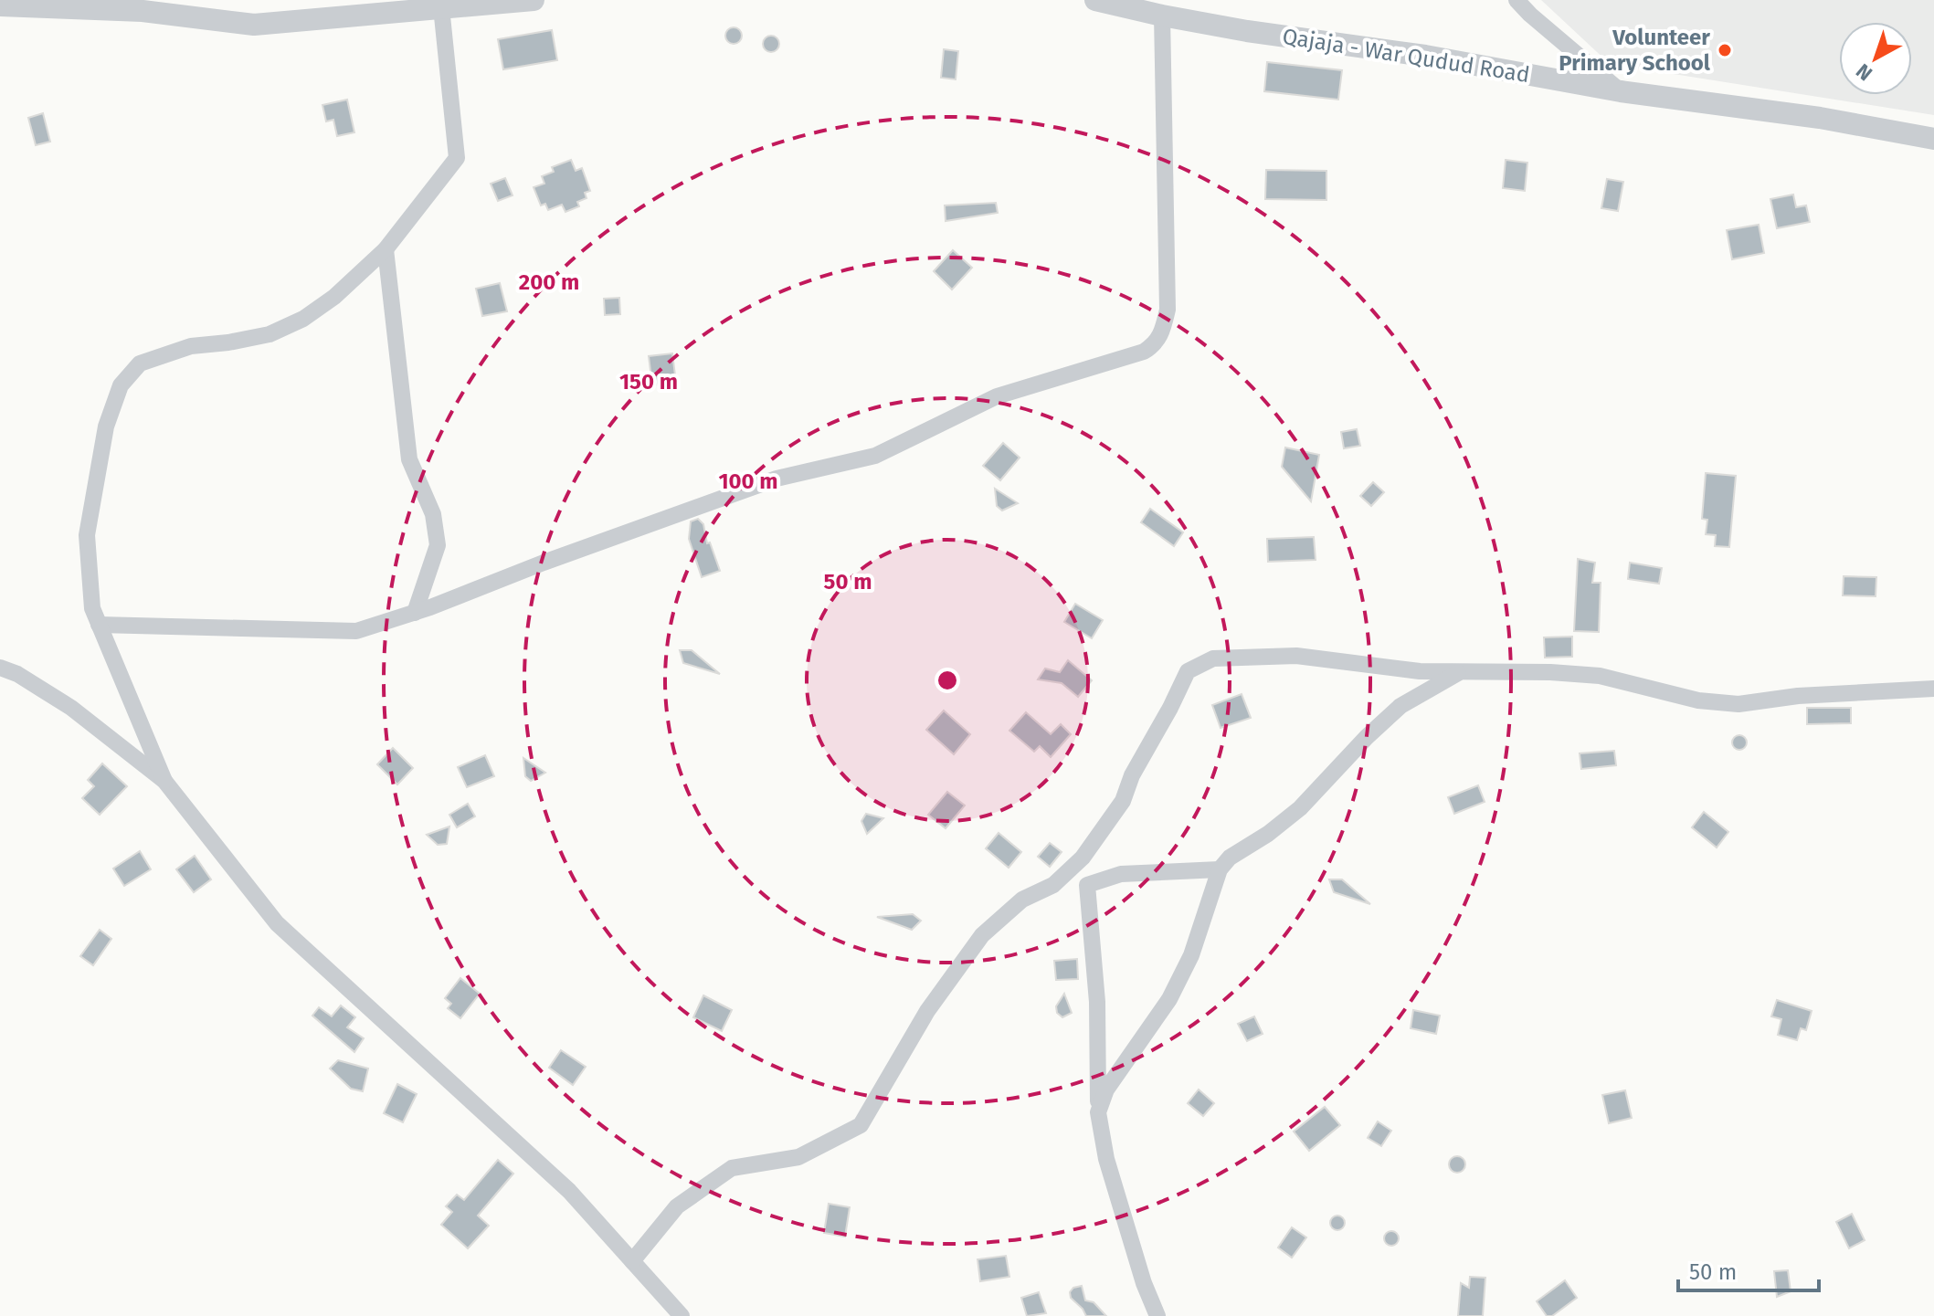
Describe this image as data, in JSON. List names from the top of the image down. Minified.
{"streets":{"street":["Qajaja - War Qudud Road"]},"places":["Volunteer Primary School"],"scale_bar":"50 m","north":"bottom left","rings":["200 m","150 m","100 m","50 m"]}
